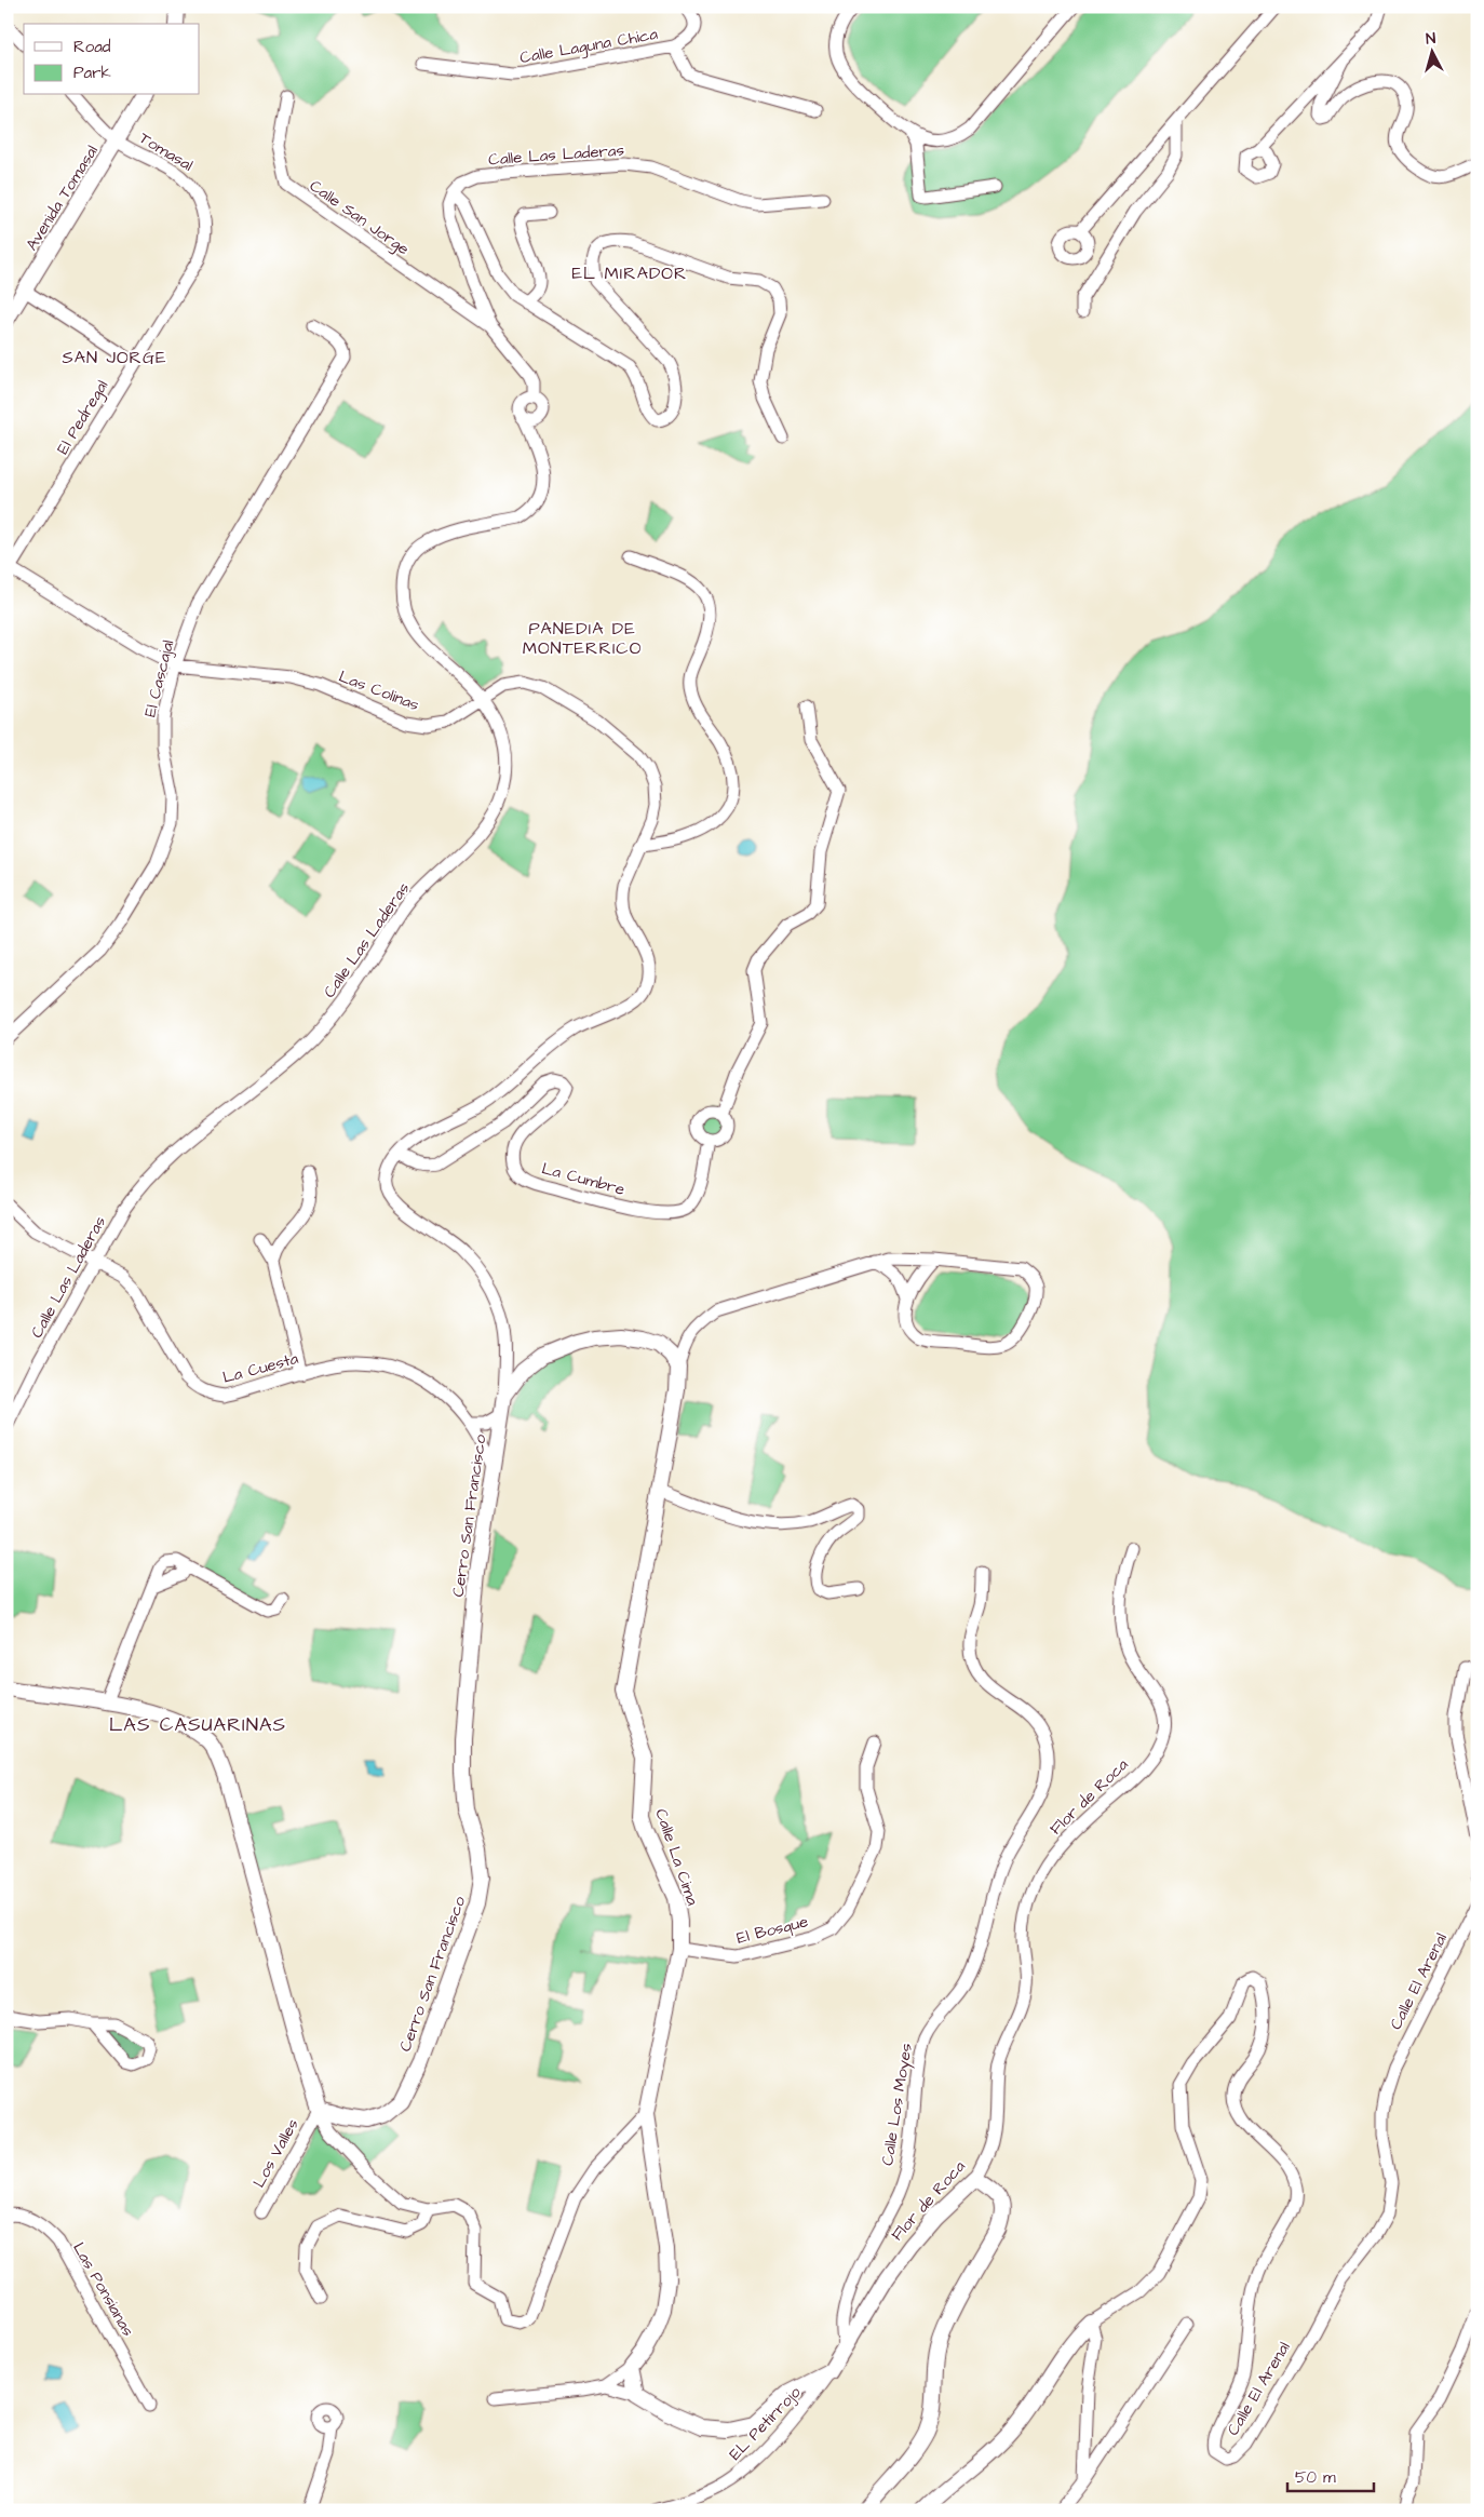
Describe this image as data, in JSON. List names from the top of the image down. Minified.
{"streets":{"street":["Calle Laguna Chica","Tomasal","Calle Las Laderas","Avenida Tomasal","Calle San Jorge","El Pedregal","El Cascajal","Las Colinas","La Cumbre","La Cuesta","Cerro San Francisco","Flor de Roca","Calle La Cima","El Bosque","Calle El Arenal","Calle Los Moyes","Los Valles","Las Ponsianas","EL Petirrojo"]},"crossings":[["Tomasal","Avenida Tomasal"],["Tomasal","El Pedregal"],["Calle Las Laderas","Las Colinas"],["Calle Las Laderas","La Cuesta"],["El Pedregal","Las Colinas"],["El Cascajal","Las Colinas"],["Las Colinas","Cerro San Francisco"],["La Cumbre","Cerro San Francisco"],["La Cuesta","Cerro San Francisco"],["Cerro San Francisco","Los Valles"],["Flor de Roca","Calle Los Moyes"],["Calle La Cima","El Bosque"]],"districts":["EL MIRADOR","SAN JORGE","PANEDIA DE MONTERRICO","LAS CASUARINAS"],"legend":["Road","Park"],"scale_bar":"50 m","north":"top"}
